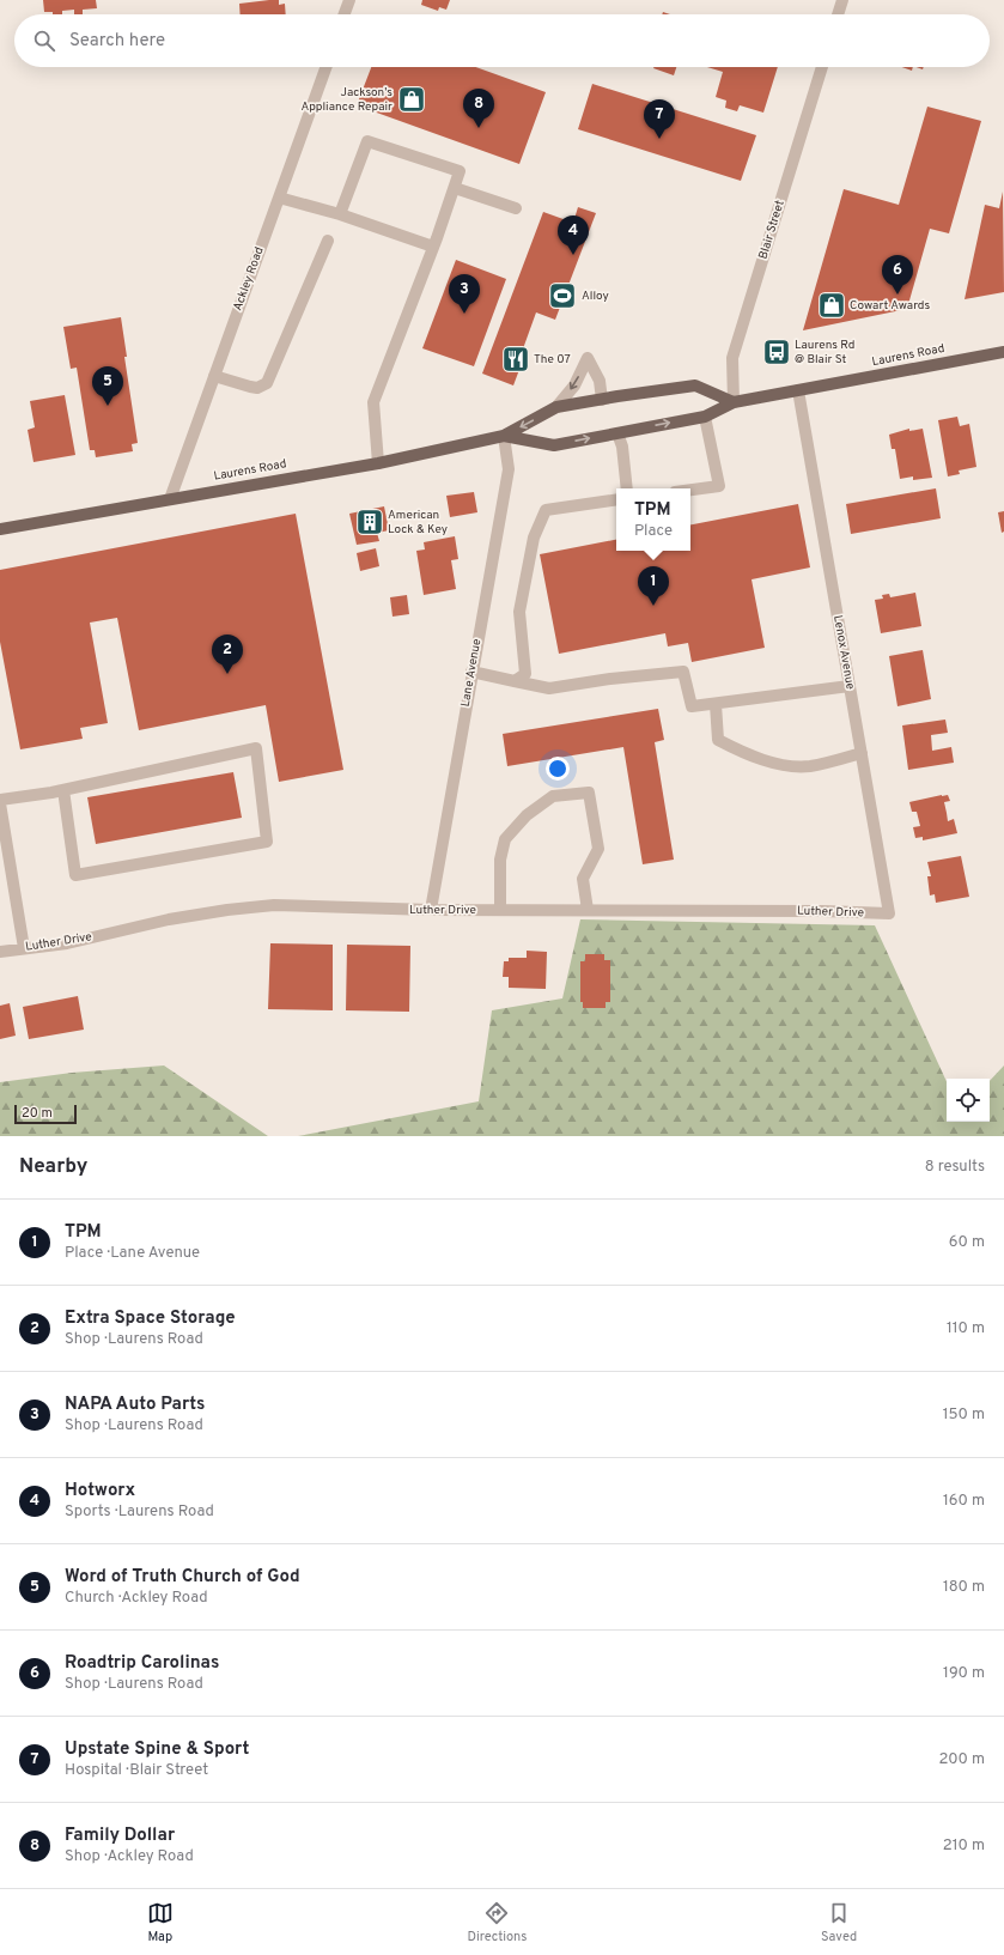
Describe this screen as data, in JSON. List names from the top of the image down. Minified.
{"streets":{"main road":["Laurens Road"],"street":["Blair Street","Ackley Road","Lenox Avenue","Lane Avenue","Luther Drive"]},"crossings":[["Blair Street","Laurens Road"],["Ackley Road","Laurens Road"],["Laurens Road","Lenox Avenue"],["Laurens Road","Lane Avenue"],["Lenox Avenue","Luther Drive"],["Lane Avenue","Luther Drive"]],"places":{"shop":["Jackson's Appliance Repair","Cowart Awards"],"sports":["Alloy"],"bus stop":["Laurens Rd @ Blair St"],"restaurant":["The 07"],"building":["American Lock & Key"]},"scale_bar":"20 m","page":{"search":"Search here","pins":["8","7","4","6","3","5","1","2"],"popup":["TPM","Place"],"scale":"20 m","heading":["Nearby","8 results"],"list":[{"mark":"1","name":"TPM","note":"Place · Lane Avenue","value":"60 m"},{"mark":"2","name":"Extra Space Storage","note":"Shop · Laurens Road","value":"110 m"},{"mark":"3","name":"NAPA Auto Parts","note":"Shop · Laurens Road","value":"150 m"},{"mark":"4","name":"Hotworx","note":"Sports · Laurens Road","value":"160 m"},{"mark":"5","name":"Word of Truth Church of God","note":"Church · Ackley Road","value":"180 m"},{"mark":"6","name":"Roadtrip Carolinas","note":"Shop · Laurens Road","value":"190 m"},{"mark":"7","name":"Upstate Spine & Sport","note":"Hospital · Blair Street","value":"200 m"},{"mark":"8","name":"Family Dollar","note":"Shop · Ackley Road","value":"210 m"}],"nav":["Map","Directions","Saved"]}}
